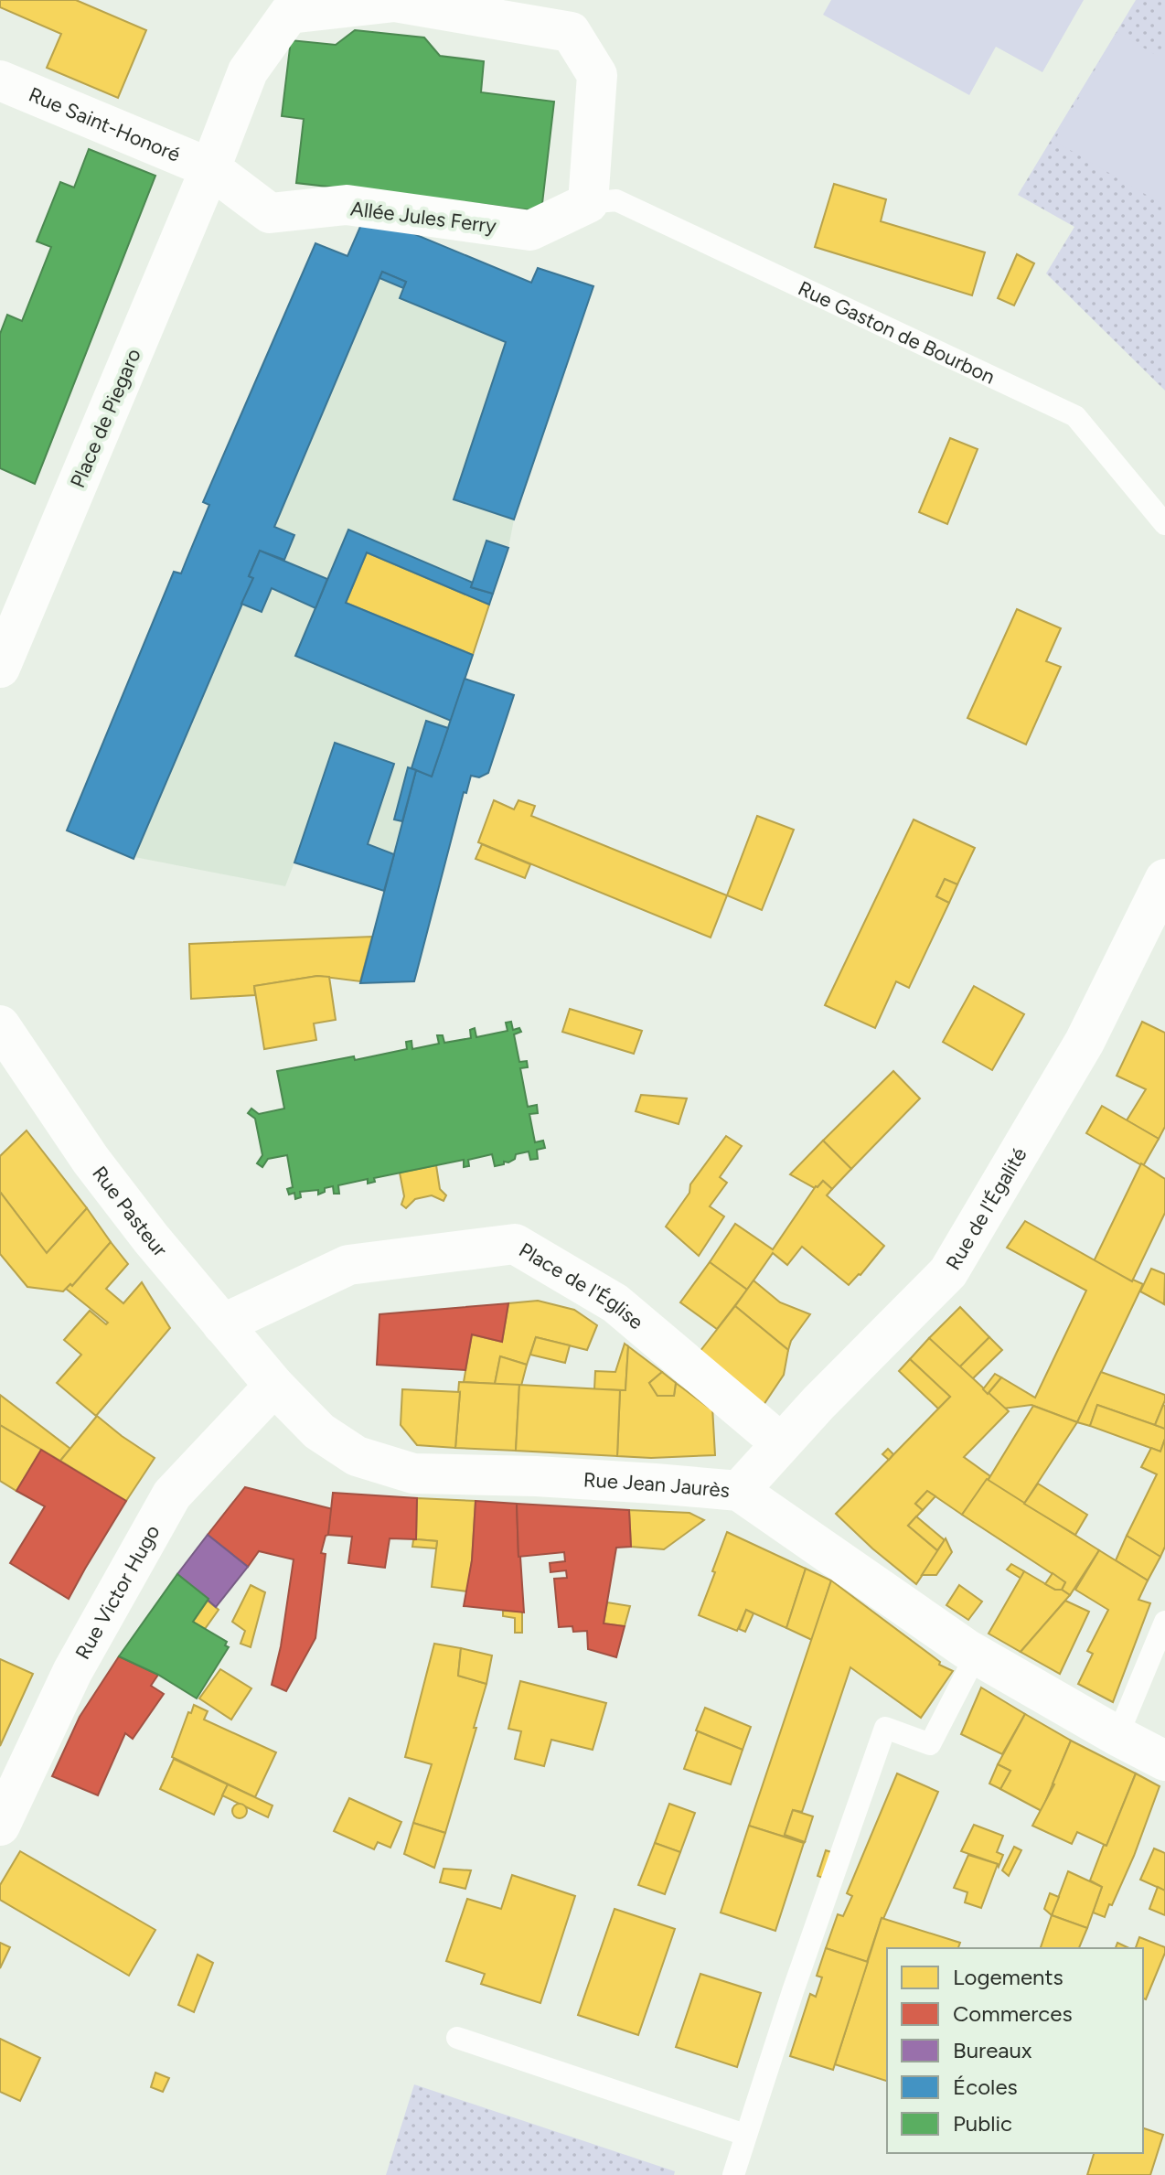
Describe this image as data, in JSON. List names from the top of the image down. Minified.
{"streets":{"street":["Rue Saint-Honoré","Allée Jules Ferry","Place de Piegaro","Rue de l'Égalité","Rue Pasteur","Place de l'Église","Rue Jean Jaurès","Rue Victor Hugo"],"lane":["Rue Gaston de Bourbon"]},"crossings":[["Rue Saint-Honoré","Allée Jules Ferry"],["Rue Saint-Honoré","Place de Piegaro"],["Allée Jules Ferry","Rue Gaston de Bourbon"],["Allée Jules Ferry","Place de Piegaro"],["Rue de l'Égalité","Place de l'Église"],["Rue de l'Égalité","Rue Jean Jaurès"],["Rue Pasteur","Place de l'Église"],["Rue Pasteur","Rue Jean Jaurès"],["Rue Pasteur","Rue Victor Hugo"],["Rue Jean Jaurès","Rue Victor Hugo"]],"legend":["Logements","Commerces","Bureaux","Écoles","Public"]}
